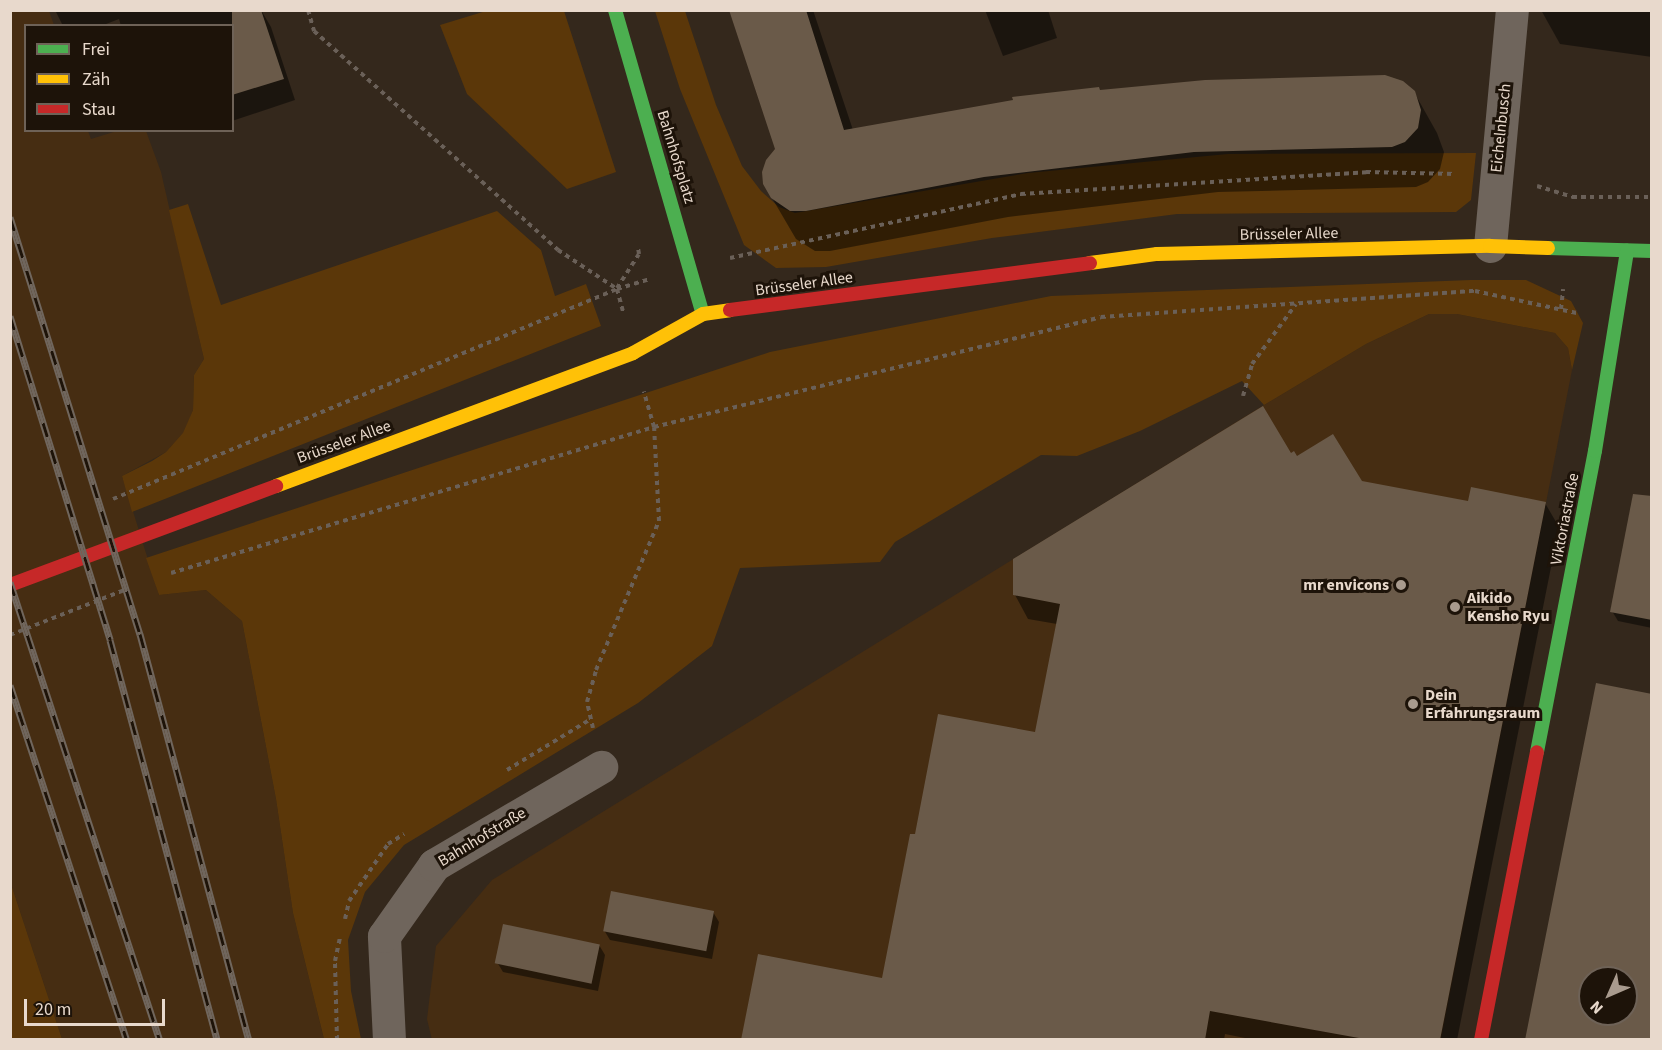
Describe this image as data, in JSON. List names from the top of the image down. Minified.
{"streets":{"main road":["Bahnhofsplatz","Brüsseler Allee","Viktoriastraße"],"street":["Eichelnbusch","Bahnhofstraße"]},"crossings":[["Eichelnbusch","Brüsseler Allee"],["Bahnhofsplatz","Brüsseler Allee"],["Brüsseler Allee","Viktoriastraße"]],"places":["mr envicons","Aikido Kensho Ryu","Dein Erfahrungsraum"],"legend":["Frei","Zäh","Stau"],"scale_bar":"20 m","north":"bottom left"}
